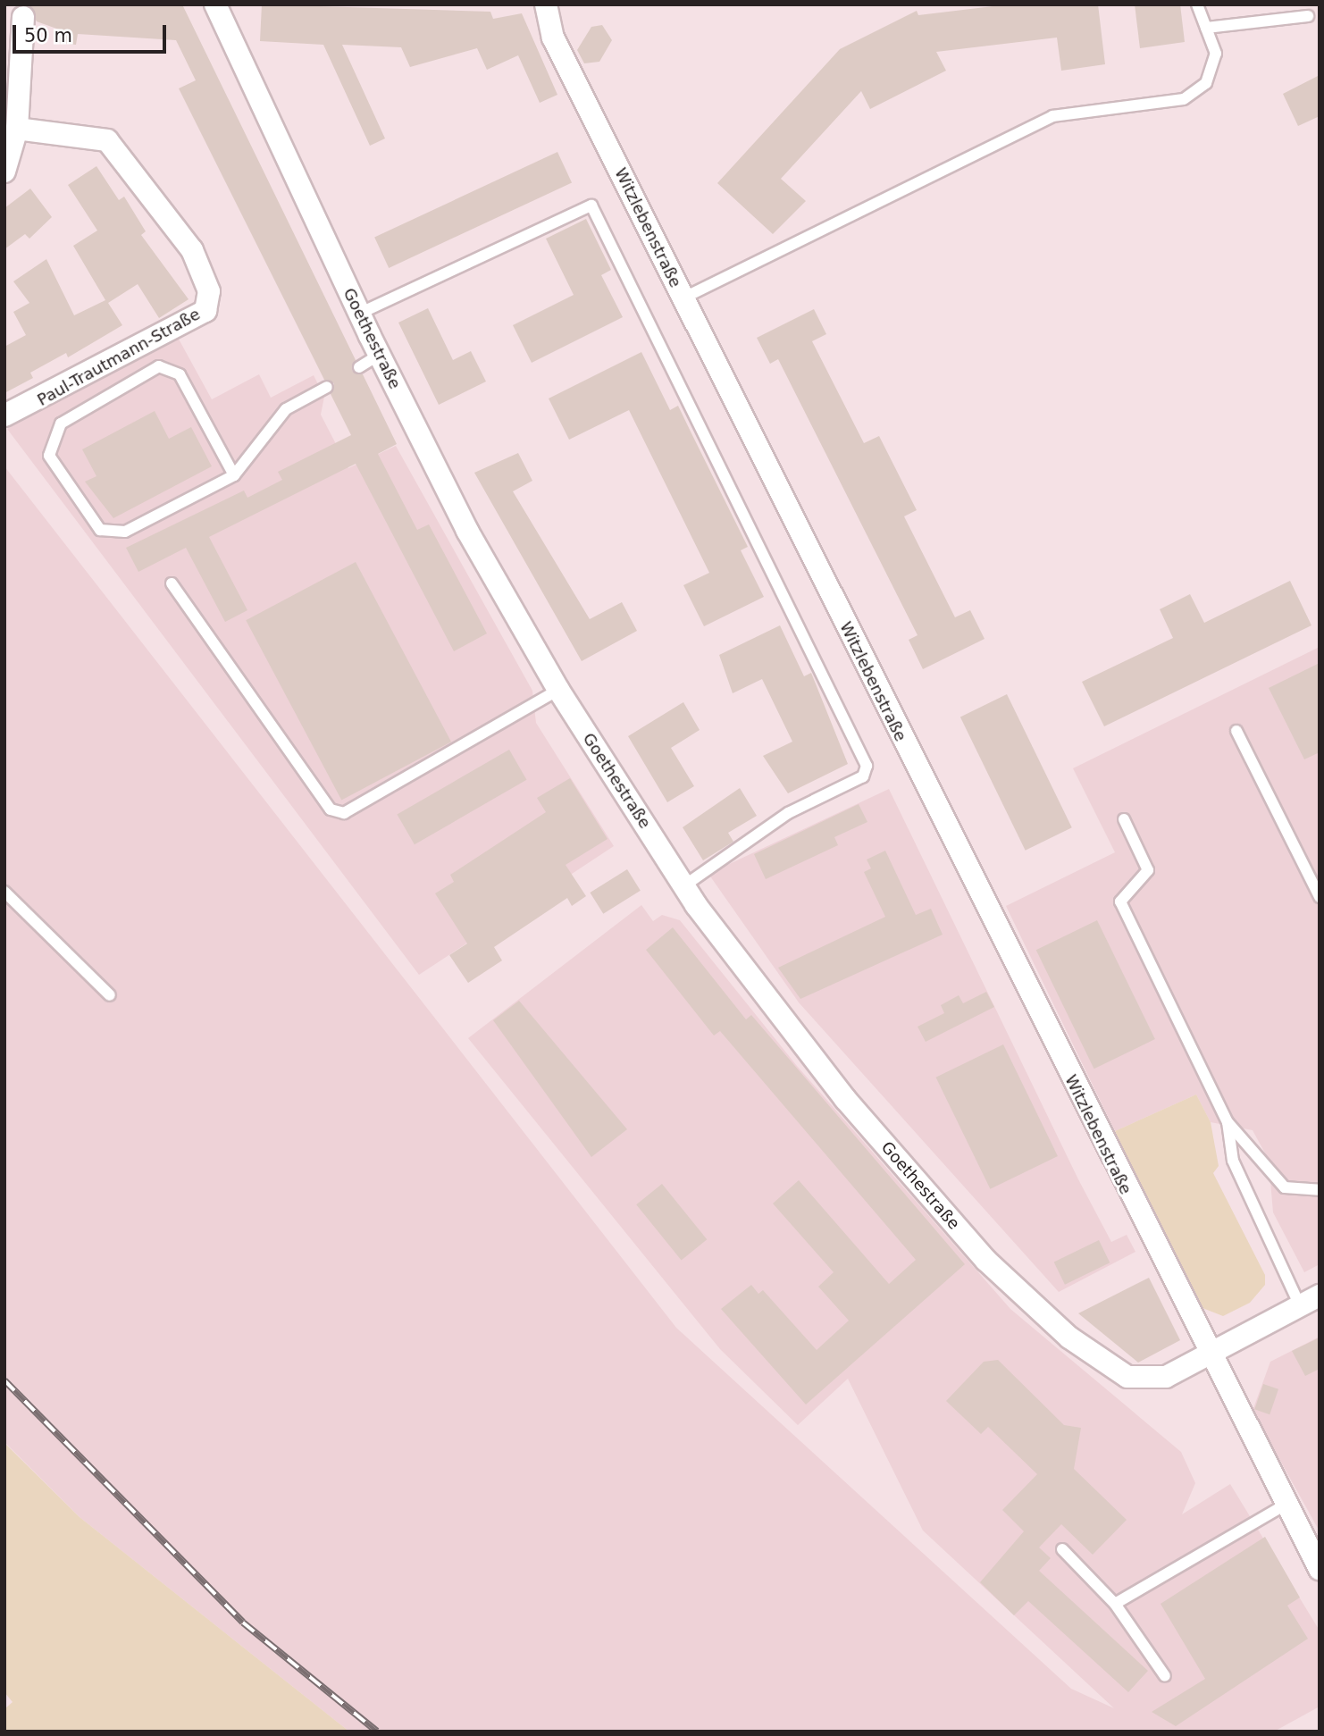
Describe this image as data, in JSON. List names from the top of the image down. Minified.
{"streets":{"street":["Witzlebenstraße","Goethestraße","Paul-Trautmann-Straße"]},"crossings":[["Witzlebenstraße","Goethestraße"]],"scale_bar":"50 m"}
